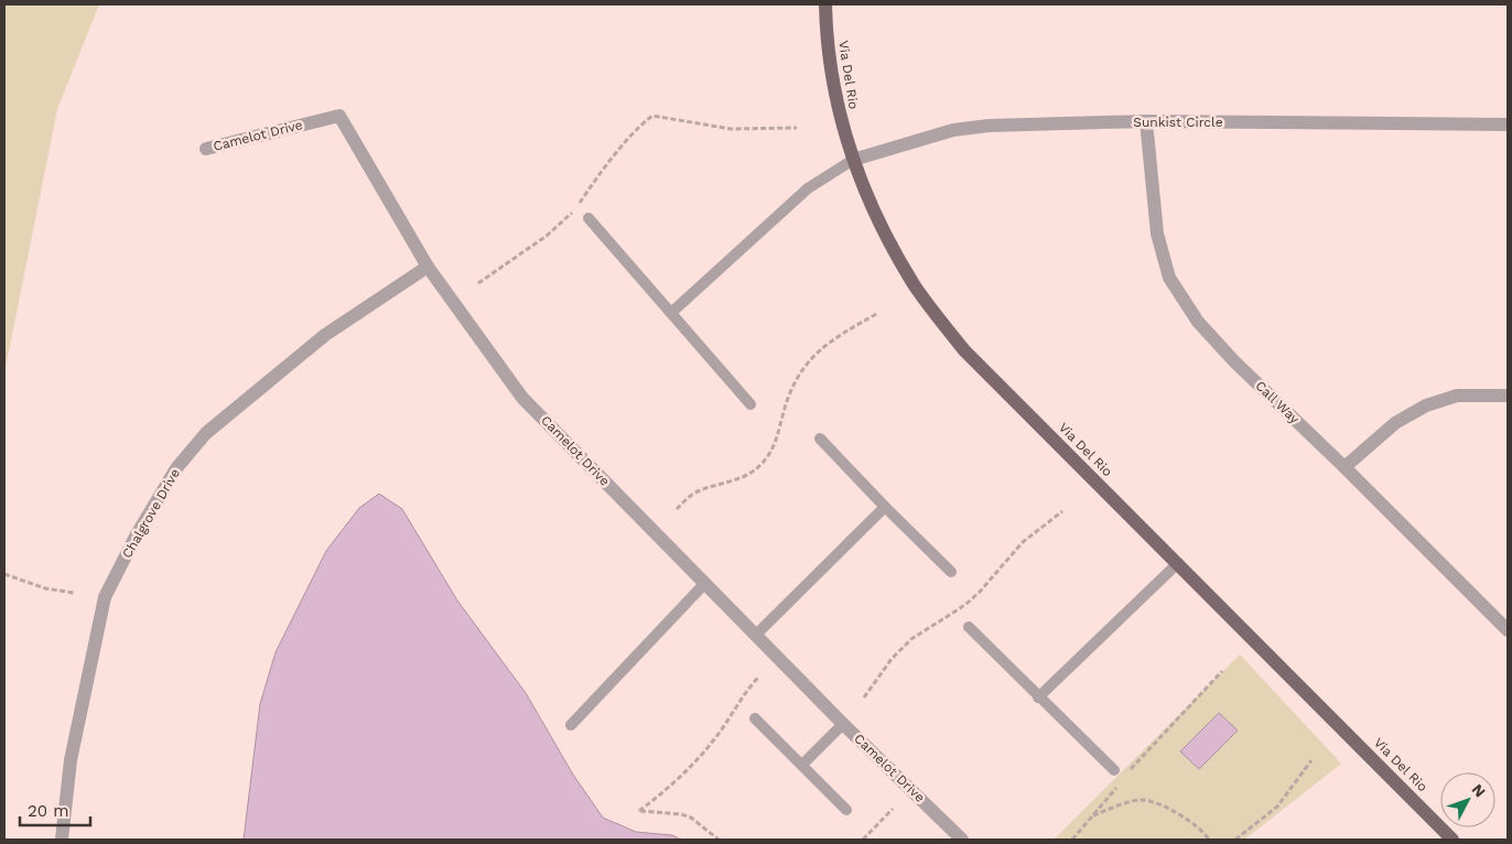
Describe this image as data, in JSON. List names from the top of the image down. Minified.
{"streets":{"main road":["Via Del Rio"],"street":["Sunkist Circle","Camelot Drive","Call Way","Chalgrove Drive"]},"crossings":[["Via Del Rio","Sunkist Circle"],["Sunkist Circle","Call Way"],["Camelot Drive","Chalgrove Drive"]],"scale_bar":"20 m","north":"top right"}
